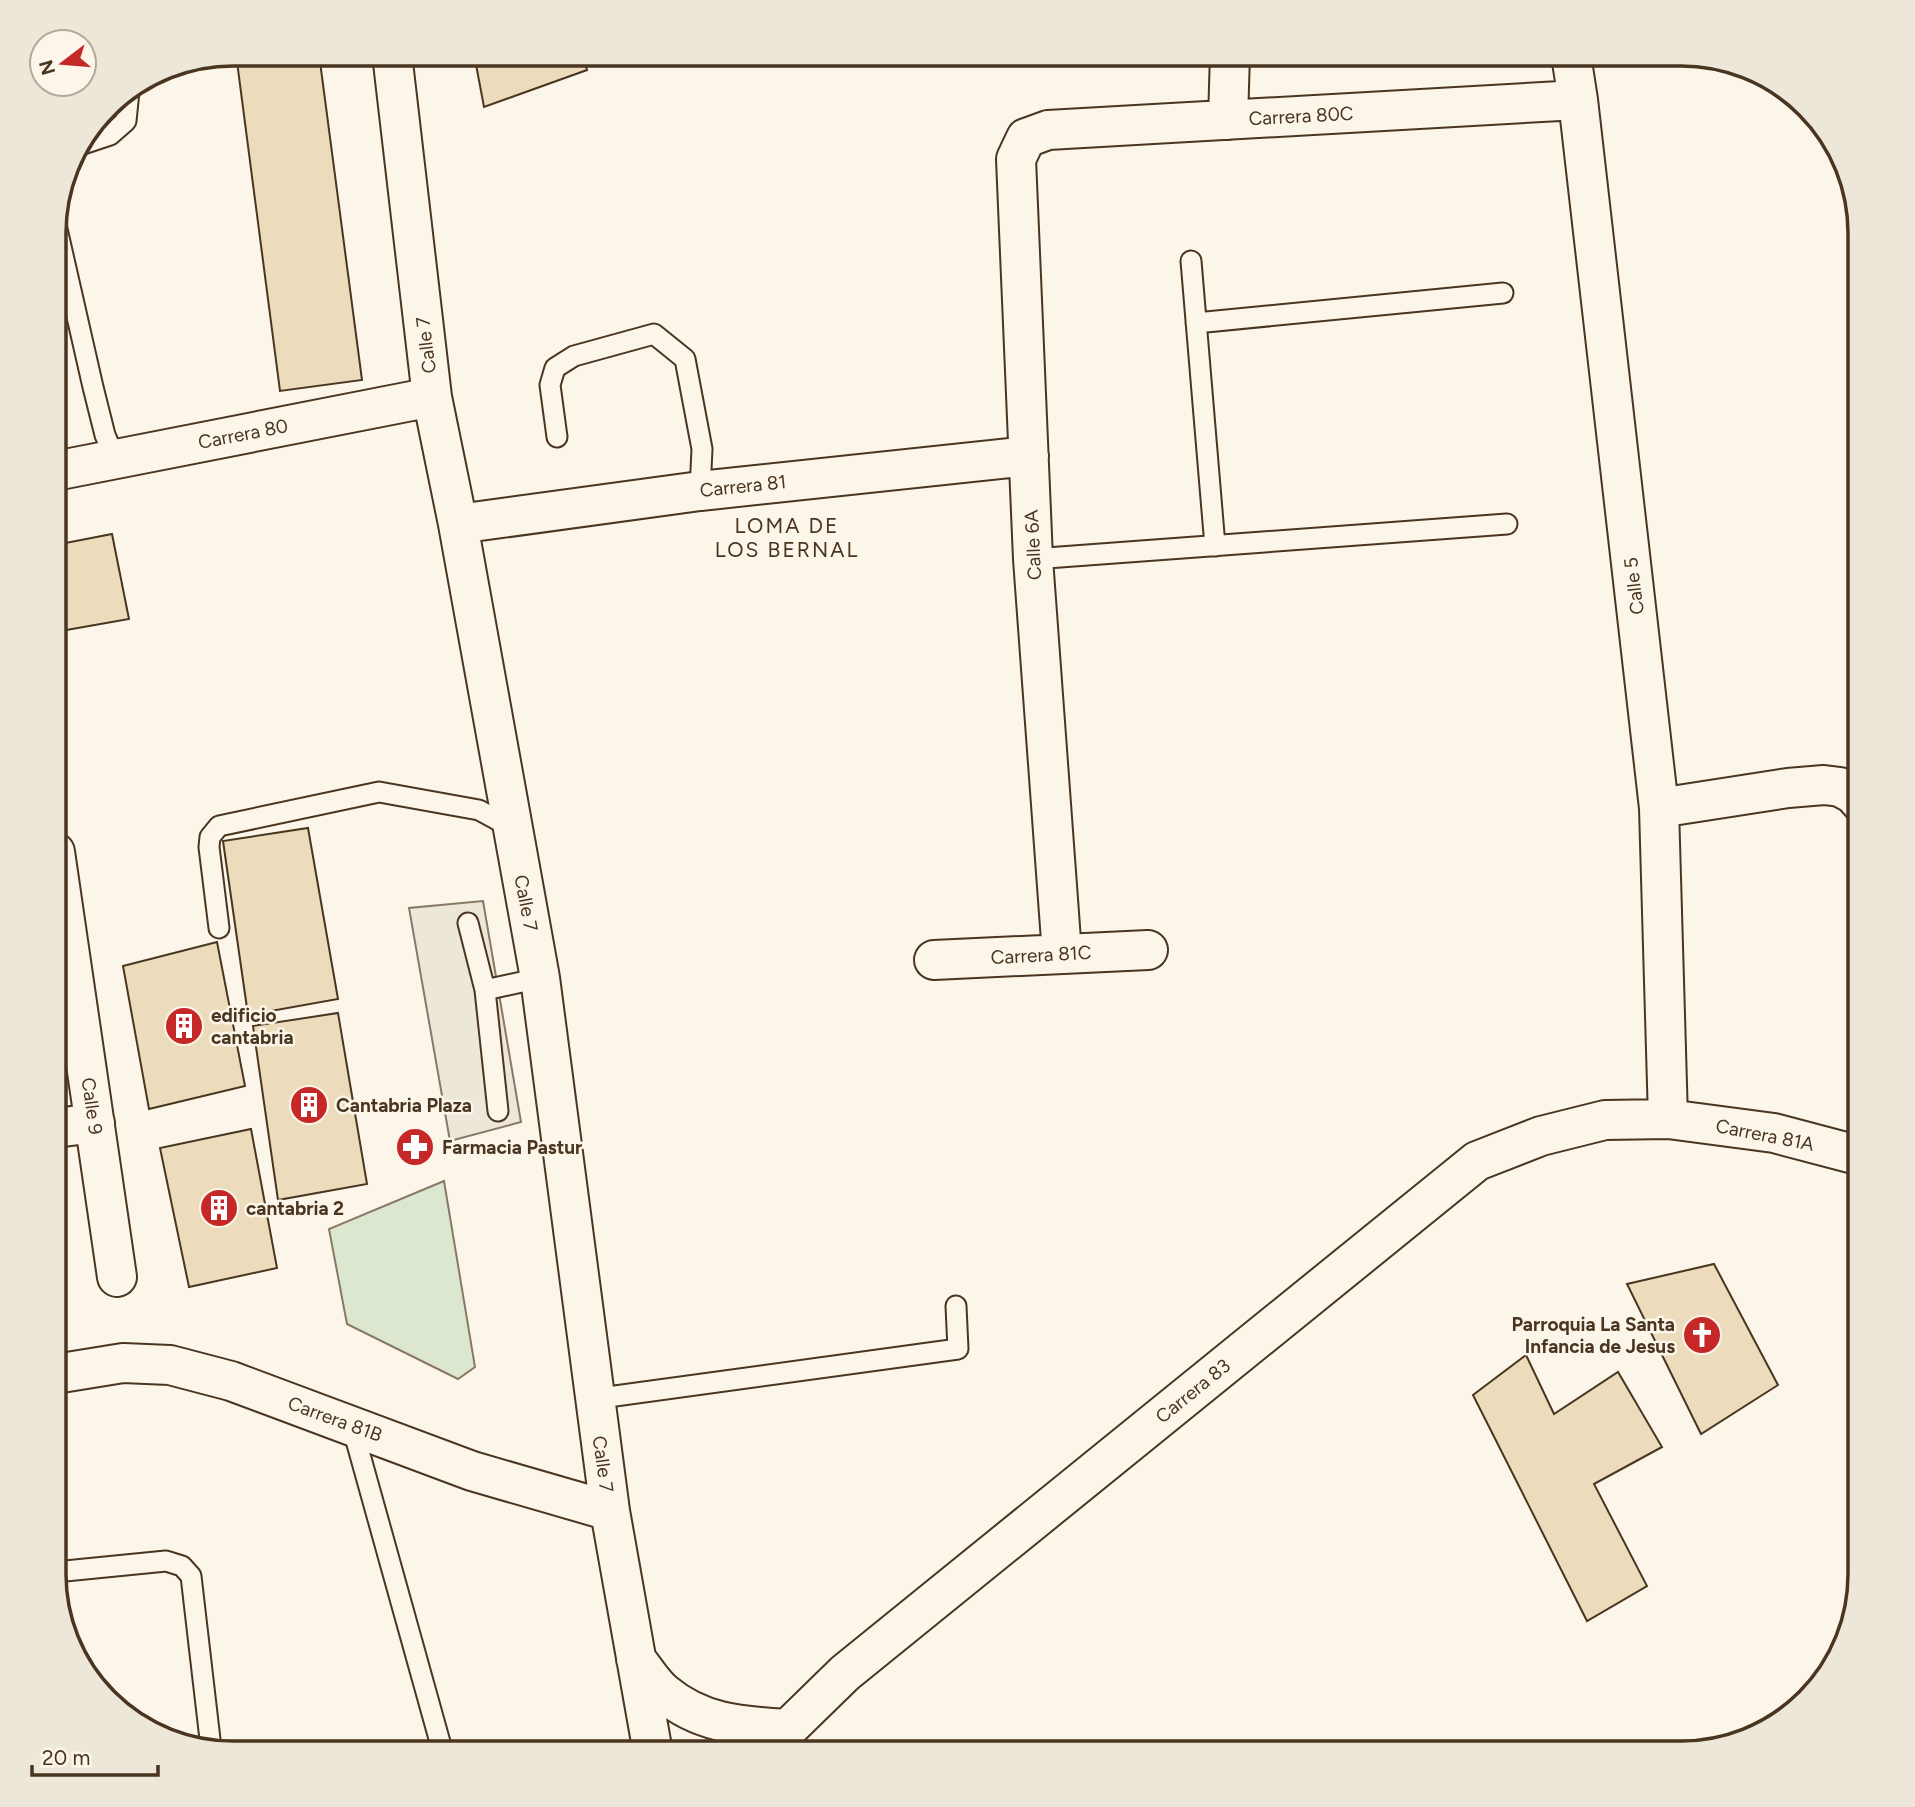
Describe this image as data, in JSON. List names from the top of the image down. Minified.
{"streets":{"street":["Carrera 80C","Calle 7","Carrera 80","Carrera 81","Calle 6A","Calle 5","Carrera 81C","Calle 9","Carrera 81A","Carrera 83","Carrera 81B"]},"crossings":[["Carrera 80C","Calle 6A"],["Carrera 80C","Calle 5"],["Calle 7","Carrera 80"],["Calle 7","Carrera 81"],["Calle 7","Carrera 81B"],["Carrera 81","Calle 6A"],["Calle 6A","Carrera 81C"],["Calle 5","Carrera 81A"],["Calle 5","Carrera 83"],["Carrera 81A","Carrera 83"]],"districts":["LOMA DE LOS BERNAL"],"places":{"building":["edificio cantabria","Cantabria Plaza","cantabria 2"],"pharmacy":["Farmacia Pastur"],"church":["Parroquia La Santa Infancia de Jesus"]},"scale_bar":"20 m","north":"left"}
